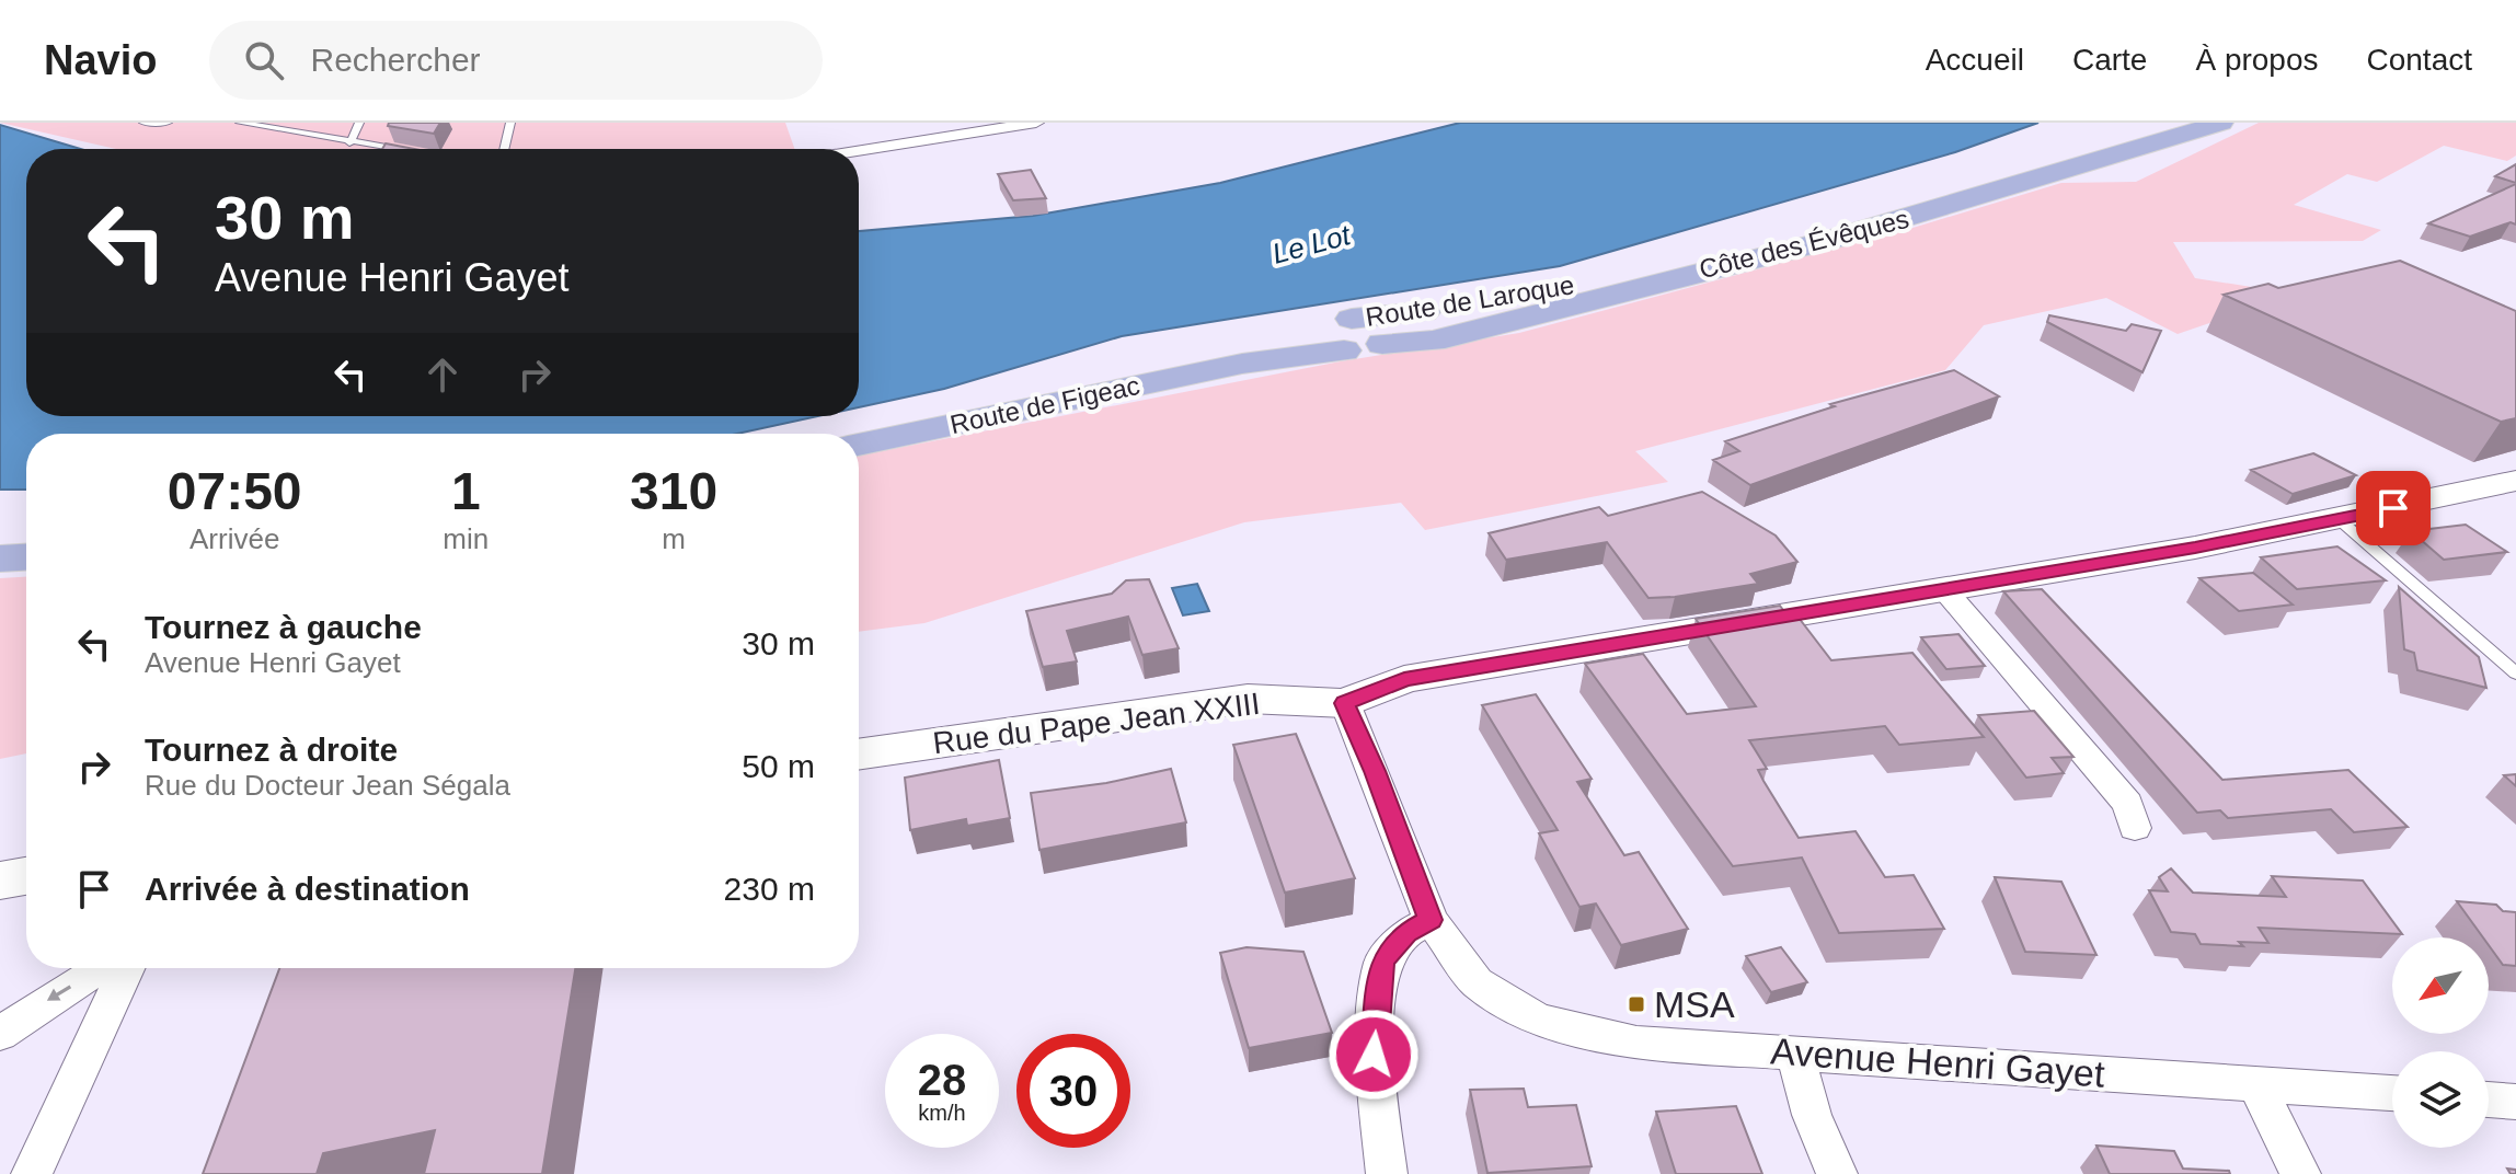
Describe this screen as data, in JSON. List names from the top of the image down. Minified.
{"streets":{"main road":["Côte des Évêques","Route de Laroque","Route de Figeac"],"street":["Rue du Pape Jean XXIII","Avenue Henri Gayet"]},"crossings":[["Côte des Évêques","Route de Laroque"],["Route de Laroque","Route de Figeac"],["Rue du Pape Jean XXIII","Avenue Henri Gayet"]],"water":["Le Lot"],"places":{"transit":["MSA"]},"north":"bottom left","page":{"header":"Navio","search":"Rechercher","nav":["Accueil","Carte","À propos","Contact"],"turn":["30 m","Avenue Henri Gayet"],"eta":["07:50","Arrivée","1","min","310","m"],"list":[{"name":"Tournez à gauche","note":"Avenue Henri Gayet","value":"30 m"},{"name":"Tournez à droite","note":"Rue du Docteur Jean Ségala","value":"50 m"},{"name":"Arrivée à destination","value":"230 m"}],"speed":"28 km/h","limit":"30"}}
